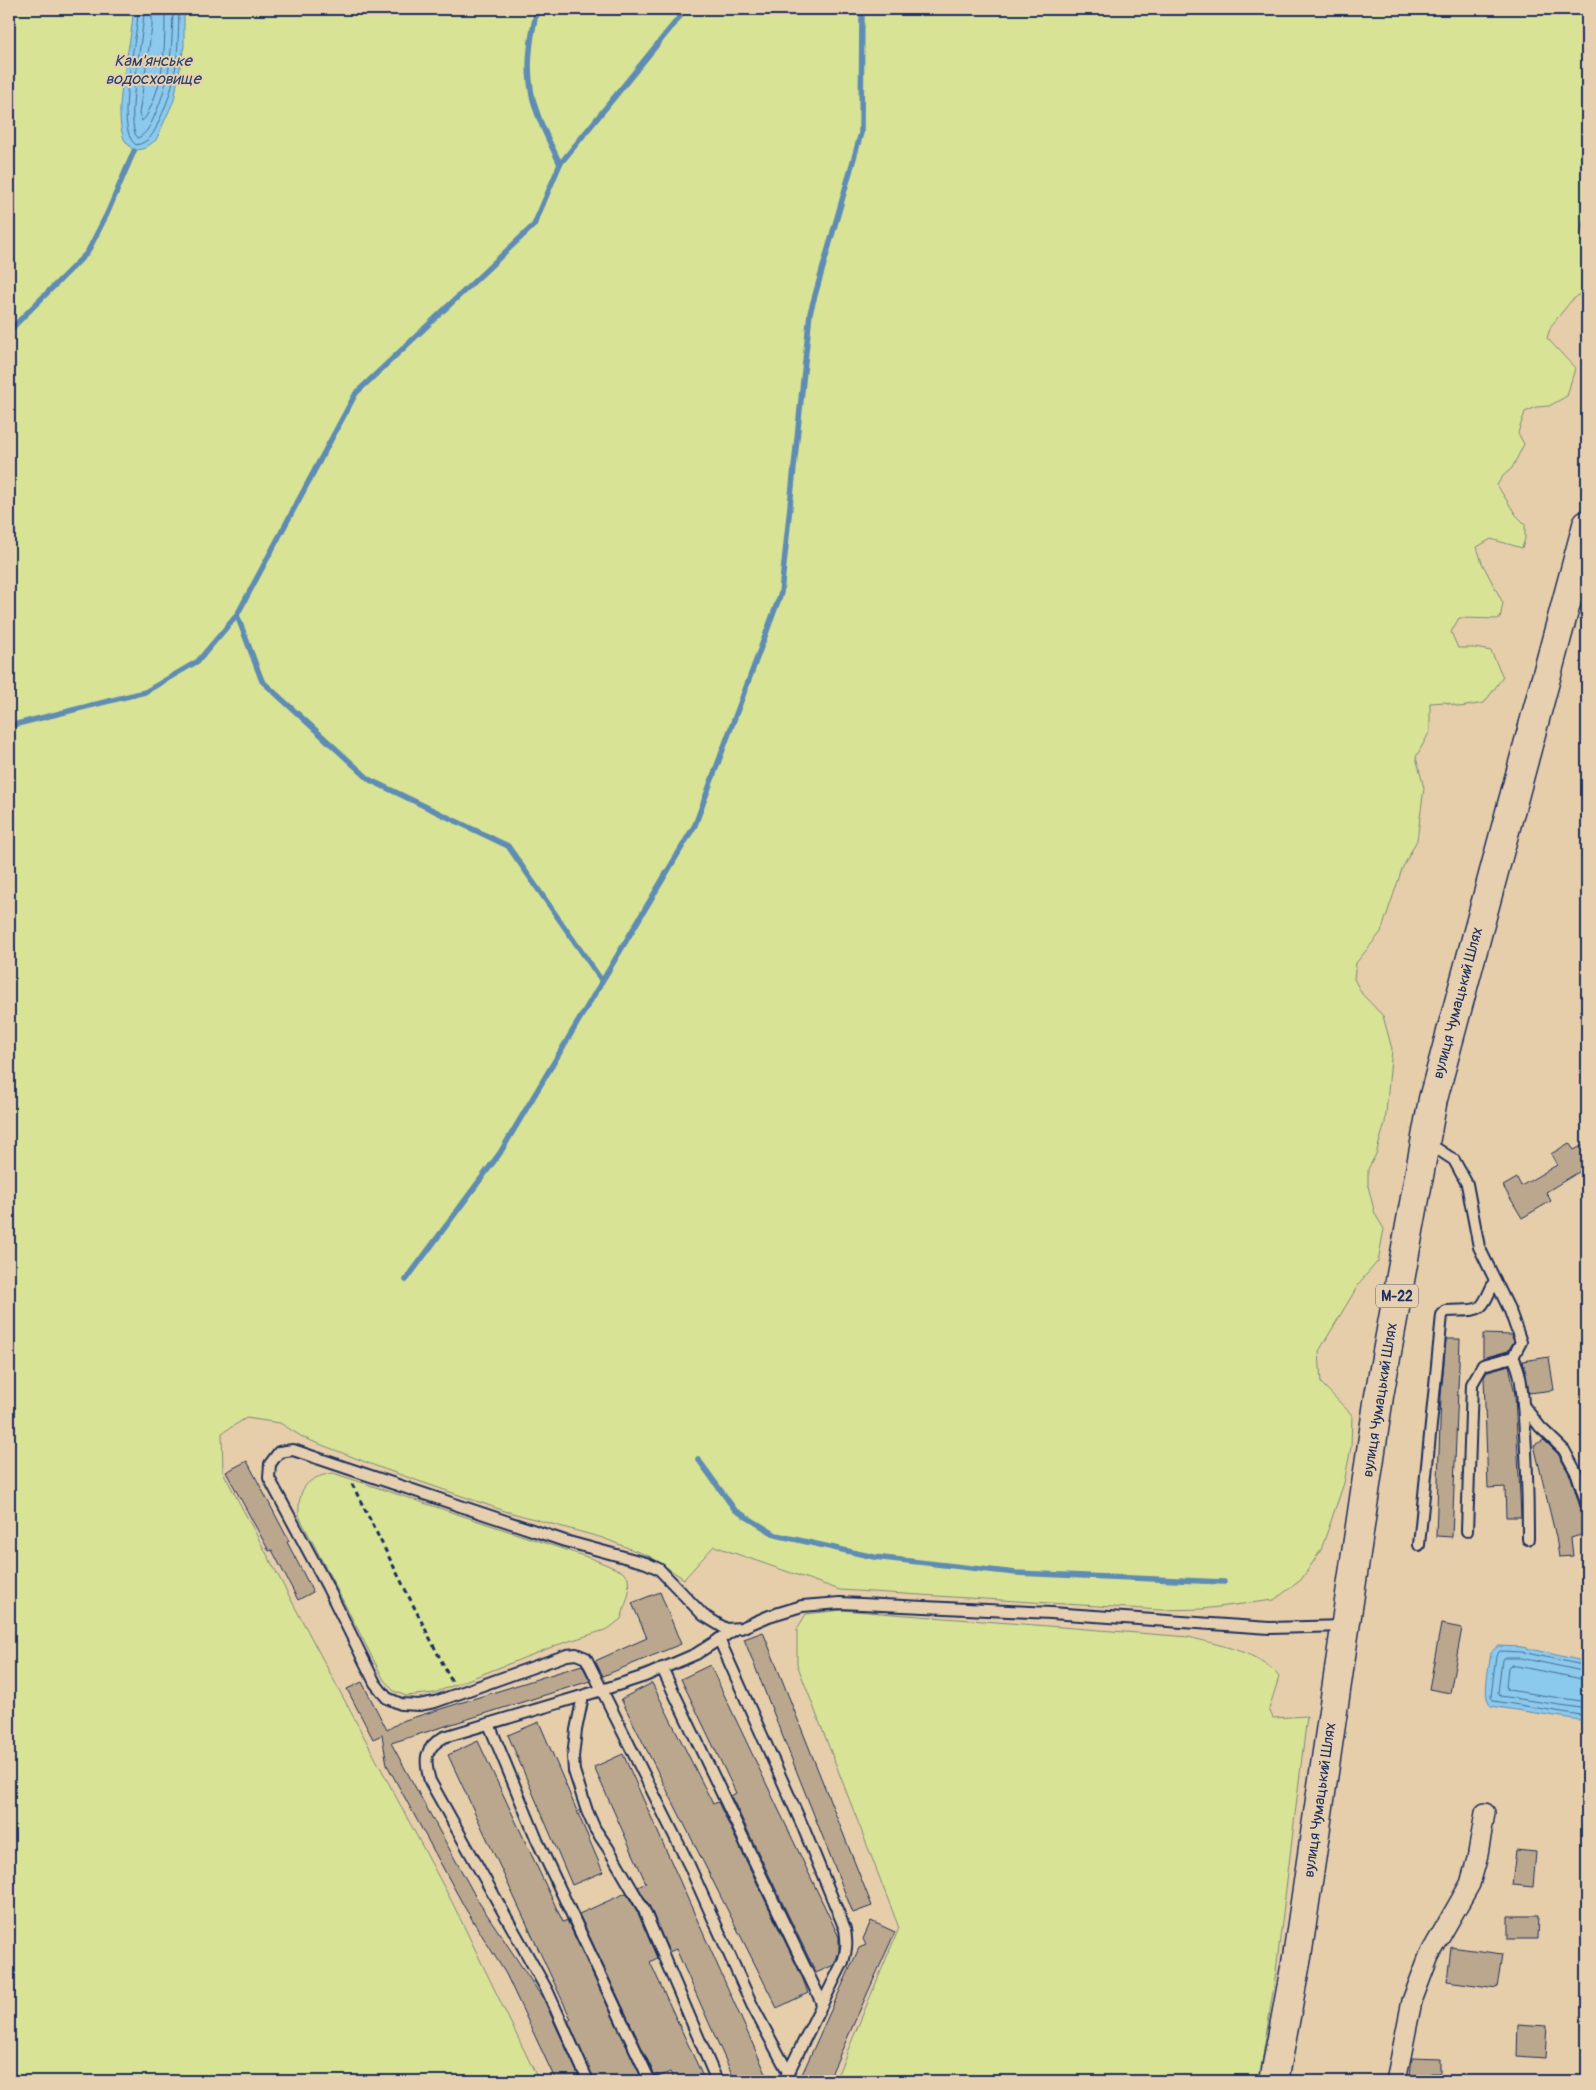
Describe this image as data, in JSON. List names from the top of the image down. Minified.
{"streets":{"highway":["вулиця Чумацький Шлях","М-22"]},"water":["Кам'янське водосховище"]}
